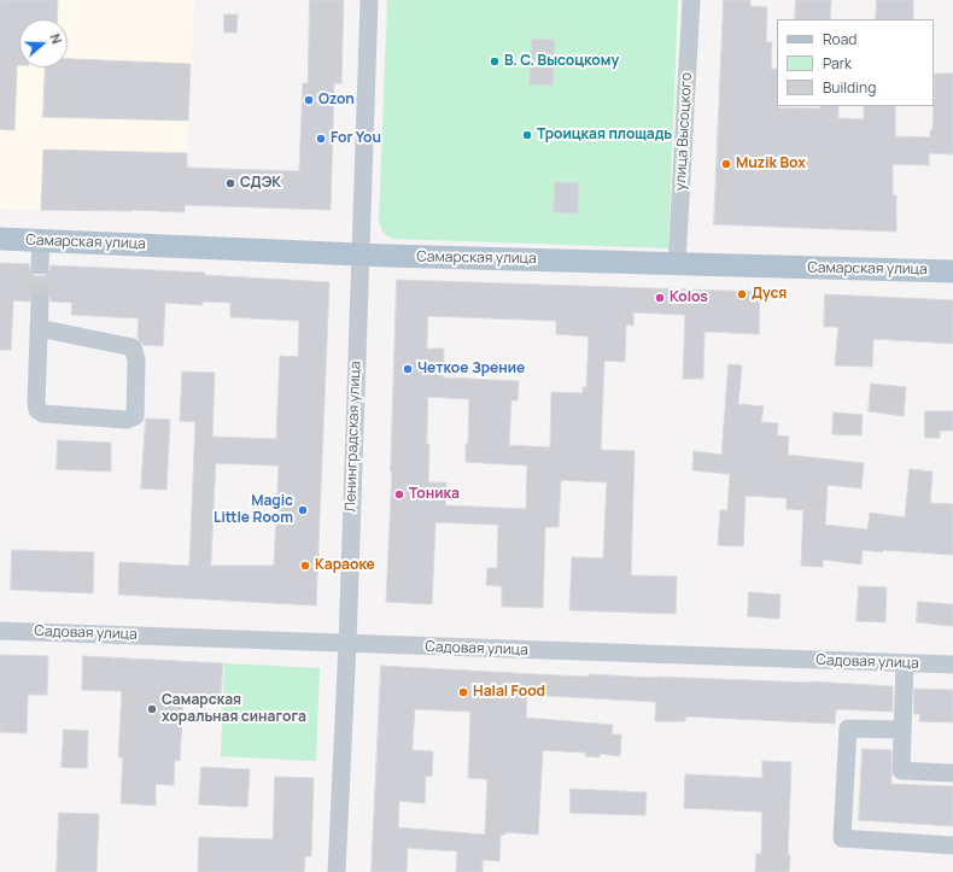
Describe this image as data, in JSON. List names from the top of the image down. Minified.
{"streets":{"main road":["Самарская улица"],"street":["улица Высоцкого","Ленинградская улица","Садовая улица"]},"crossings":[["улица Высоцкого","Самарская улица"],["Самарская улица","Ленинградская улица"],["Ленинградская улица","Садовая улица"]],"places":["В. С. Высоцкому","Ozon","Троицкая площадь","For You","Muzik Box","СДЭК","Дуся","Kolos","Четкое Зрение","Тоника","Magic Little Room","Караоке","Halal Food","Самарская хоральная синагога"],"legend":["Road","Park","Building"],"north":"right"}
